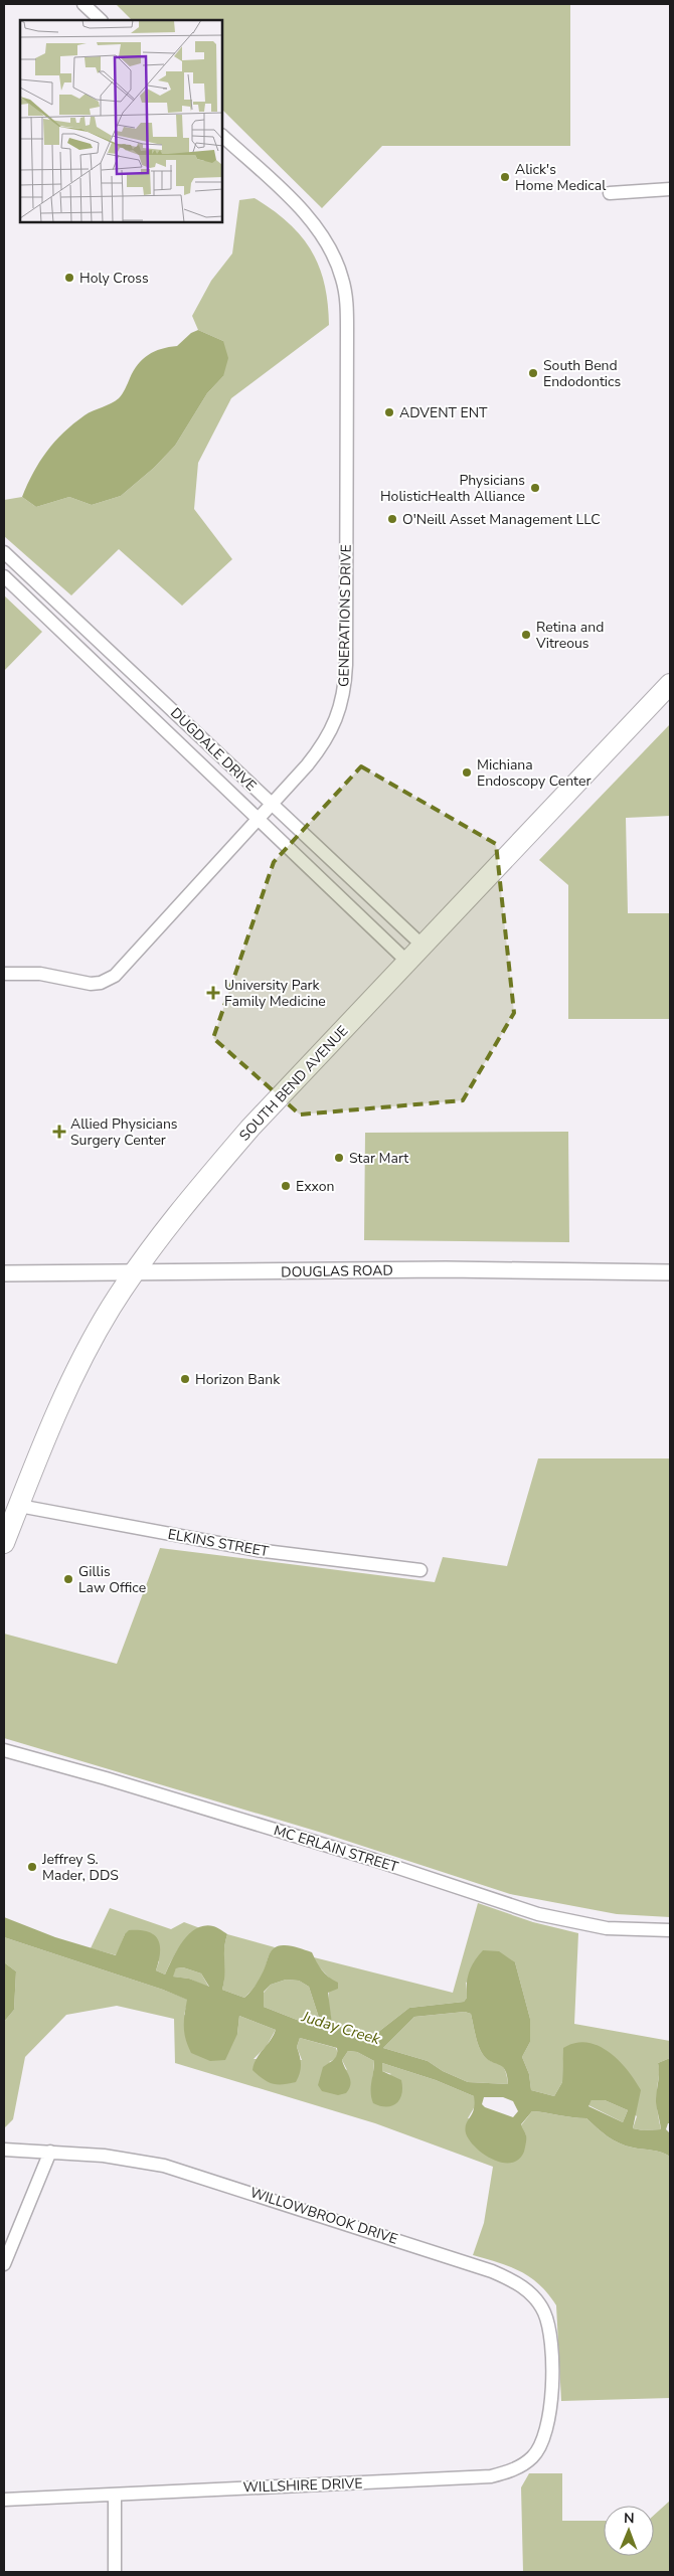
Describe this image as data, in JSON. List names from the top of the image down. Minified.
{"streets":{"main road":["SOUTH BEND AVENUE"],"street":["GENERATIONS DRIVE","DUGDALE DRIVE","DOUGLAS ROAD","ELKINS STREET","MC ERLAIN STREET","WILLOWBROOK DRIVE","WILLSHIRE DRIVE"]},"crossings":[["GENERATIONS DRIVE","DUGDALE DRIVE"],["DUGDALE DRIVE","SOUTH BEND AVENUE"],["SOUTH BEND AVENUE","DOUGLAS ROAD"],["SOUTH BEND AVENUE","ELKINS STREET"],["WILLOWBROOK DRIVE","WILLSHIRE DRIVE"]],"water":["Juday Creek"],"places":{"other":["Alick's Home Medical","Holy Cross","South Bend Endodontics","ADVENT ENT","Physicians HolisticHealth Alliance","O'Neill Asset Management LLC","Retina and Vitreous","Michiana Endoscopy Center","Star Mart","Exxon","Horizon Bank","Gillis Law Office","Jeffrey S. Mader, DDS"],"health":["University Park Family Medicine","Allied Physicians Surgery Center"]},"north":"top"}
